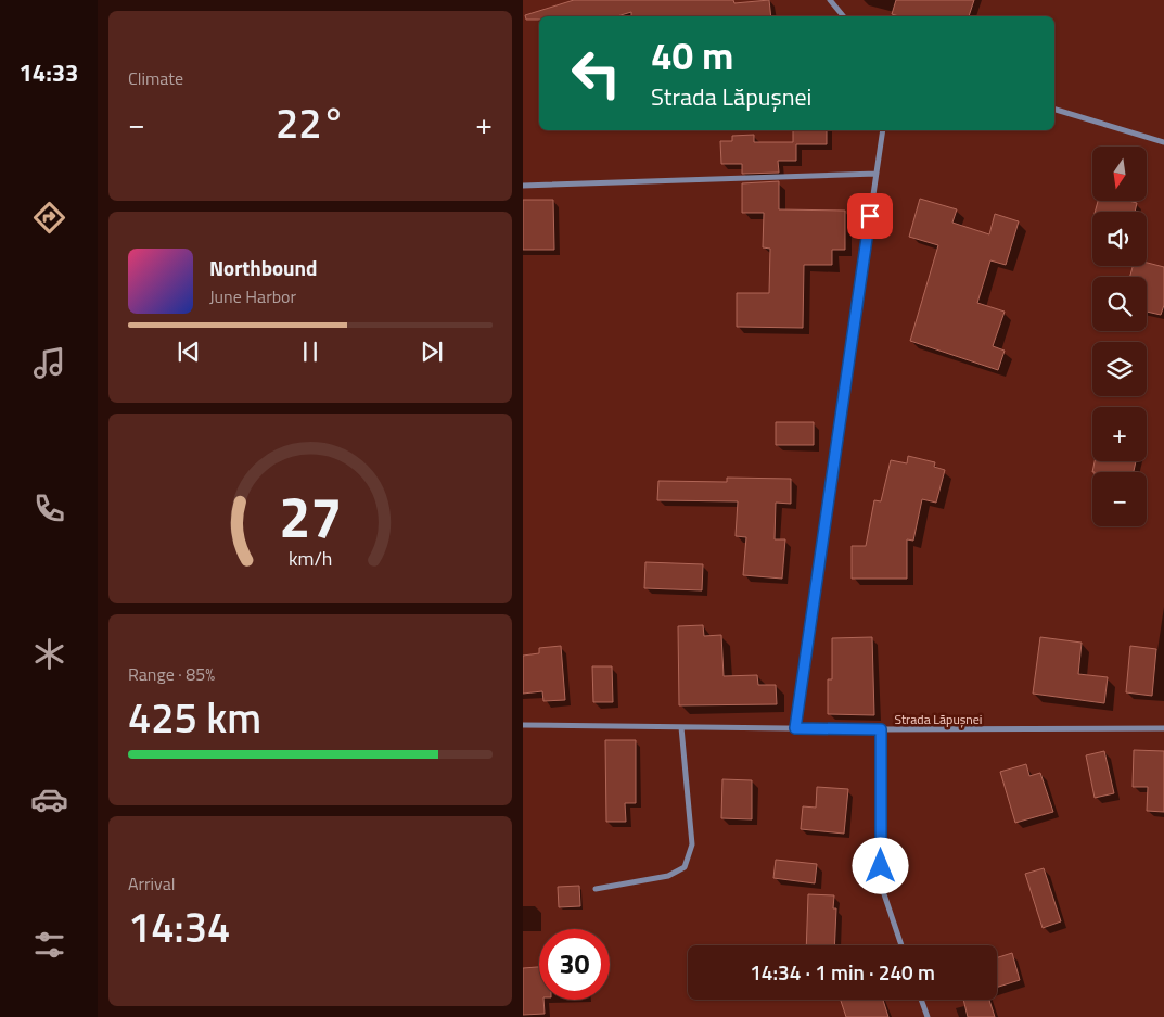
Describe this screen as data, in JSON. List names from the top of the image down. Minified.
{"streets":{"street":["Strada Lăpușnei"]},"north":"bottom","page":{"tabs":"14:33","tile":["Climate",["Range · 85%","425 km"],["Arrival","14:34"]],"turn":["40 m","Strada Lăpușnei"],"heat":["−","22°","+"],"map_buttons":["+","−"],"song":["Northbound","June Harbor"],"limit":"30","trip":"14:34 · 1 min · 240 m","gauge":["27","km/h"]}}
